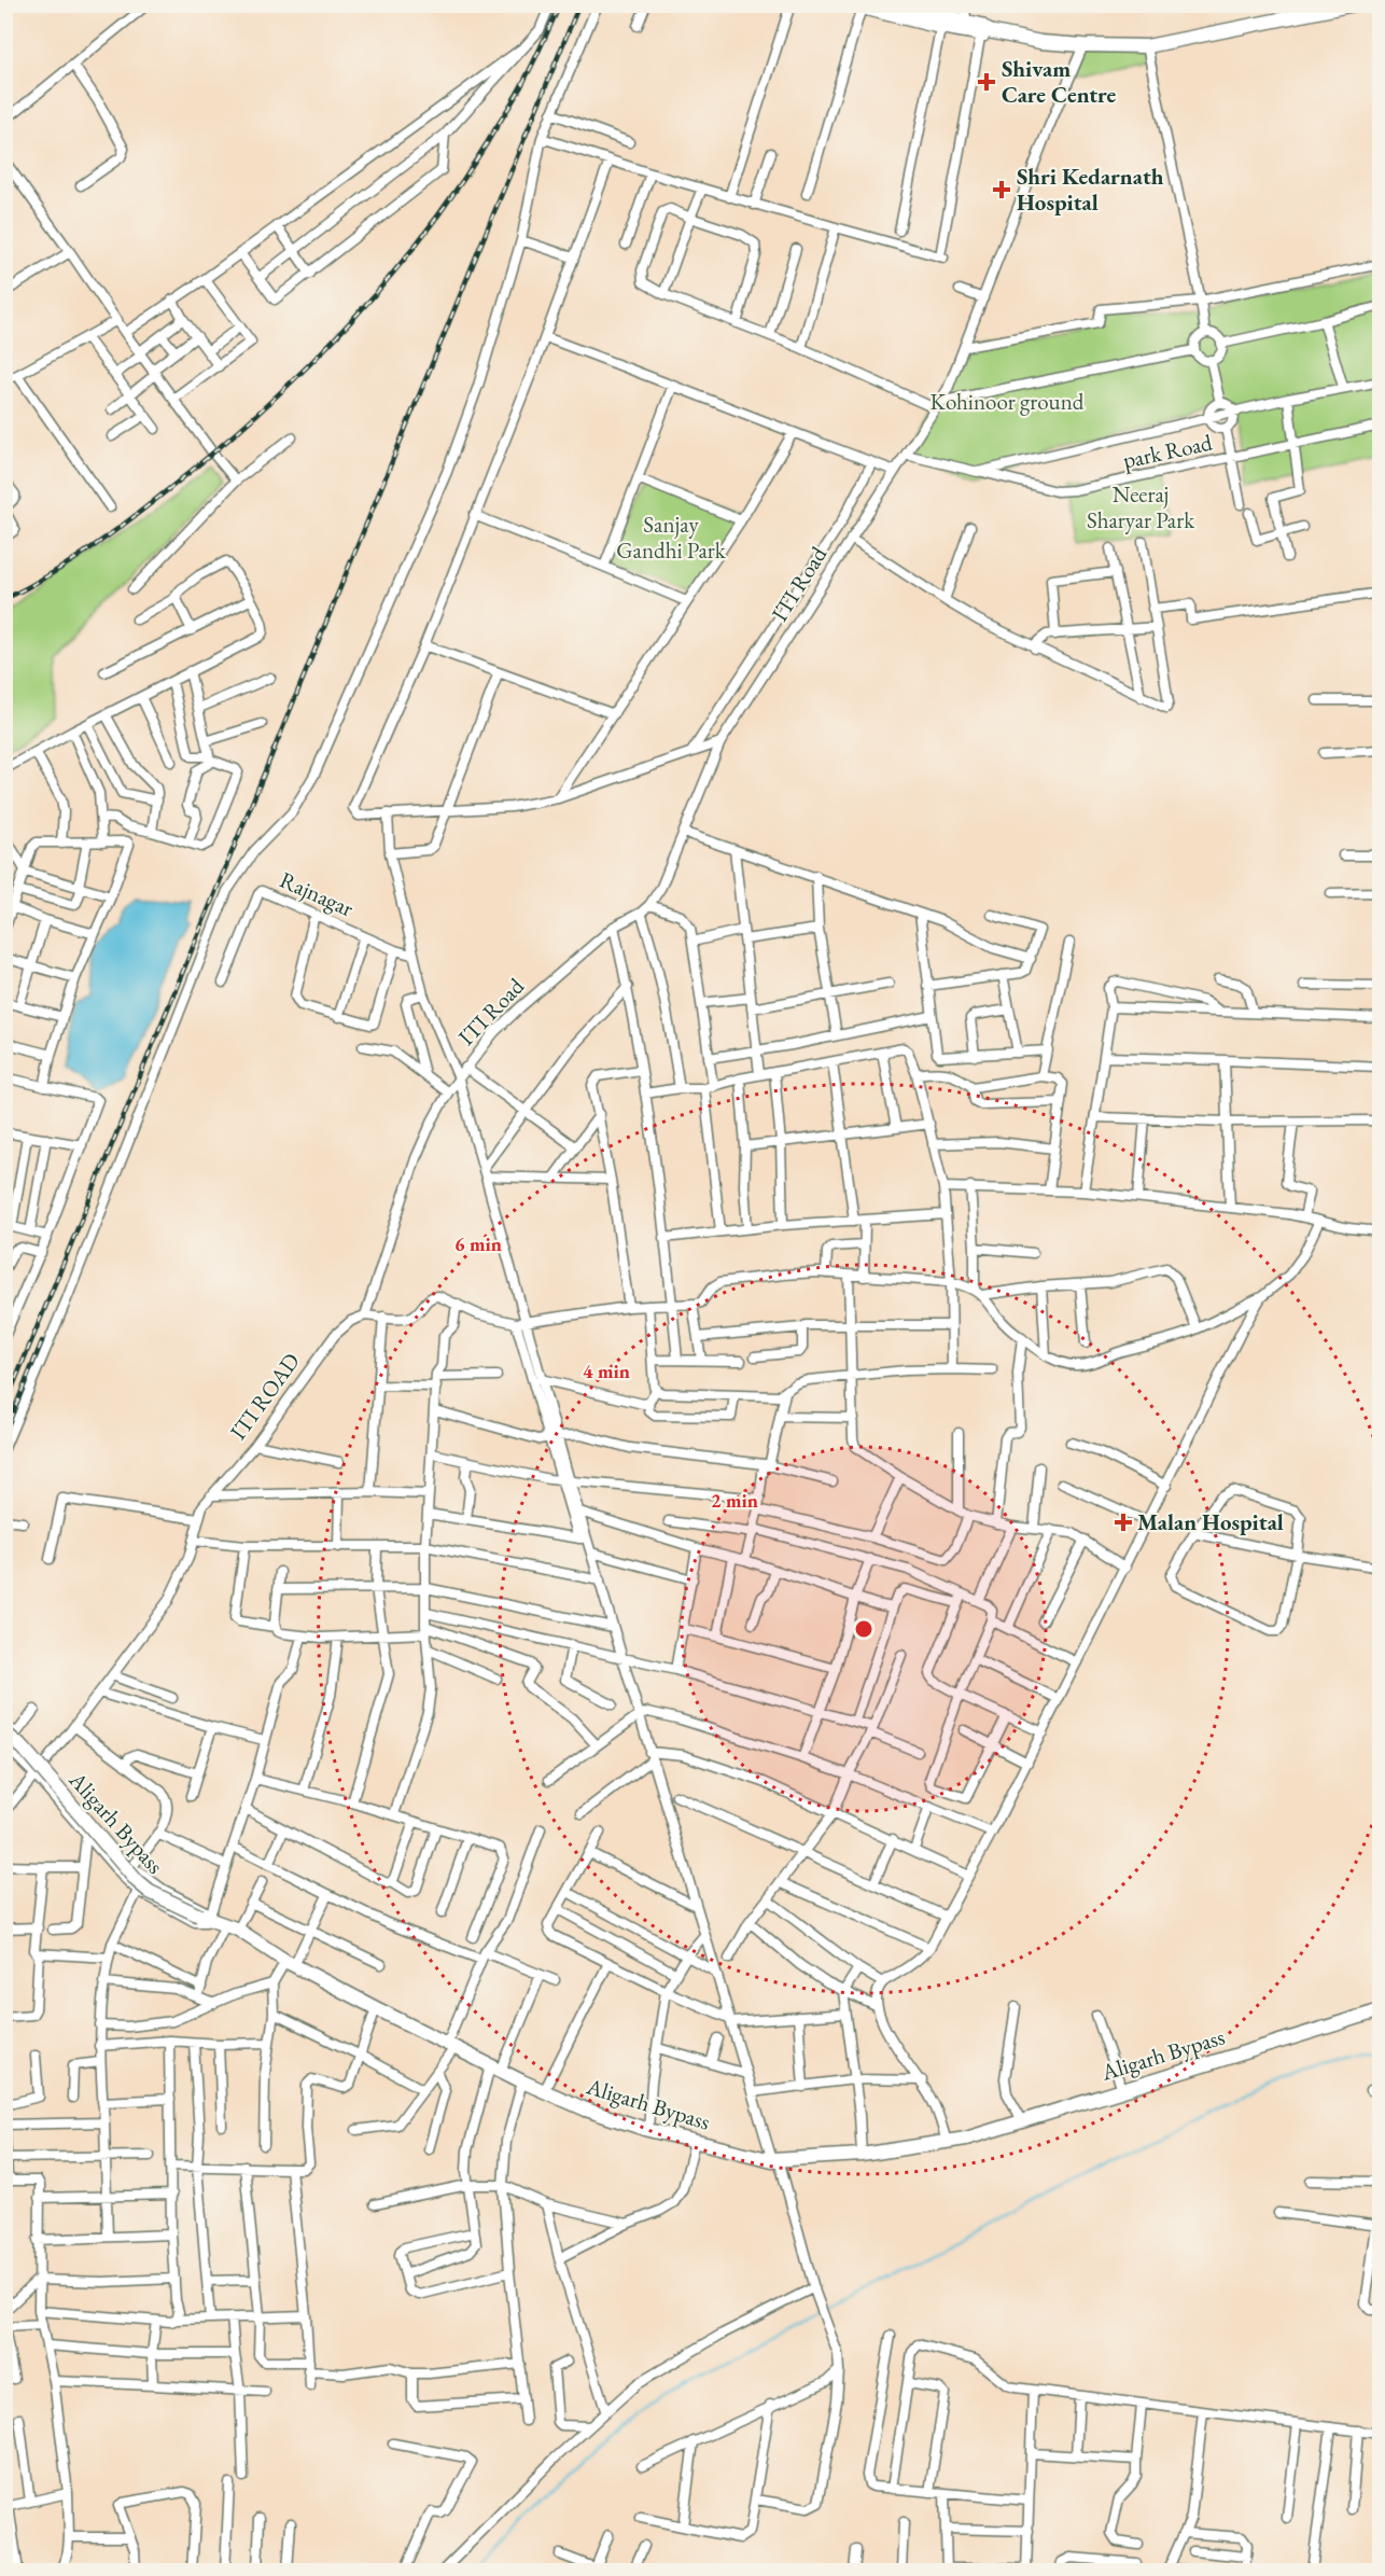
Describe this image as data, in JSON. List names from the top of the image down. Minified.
{"streets":{"main road":["Aligarh Bypass"],"street":["park Road","ITI Road","Rajnagar","ITI ROAD"]},"crossings":[["park Road","ITI Road"],["ITI Road","ITI ROAD"]],"parks":["Kohinoor ground","Neeraj Sharyar Park","Sanjay Gandhi Park"],"places":{"health":["Shivam Care Centre","Shri Kedarnath Hospital","Malan Hospital"]},"rings":["6 min","4 min","2 min"]}
